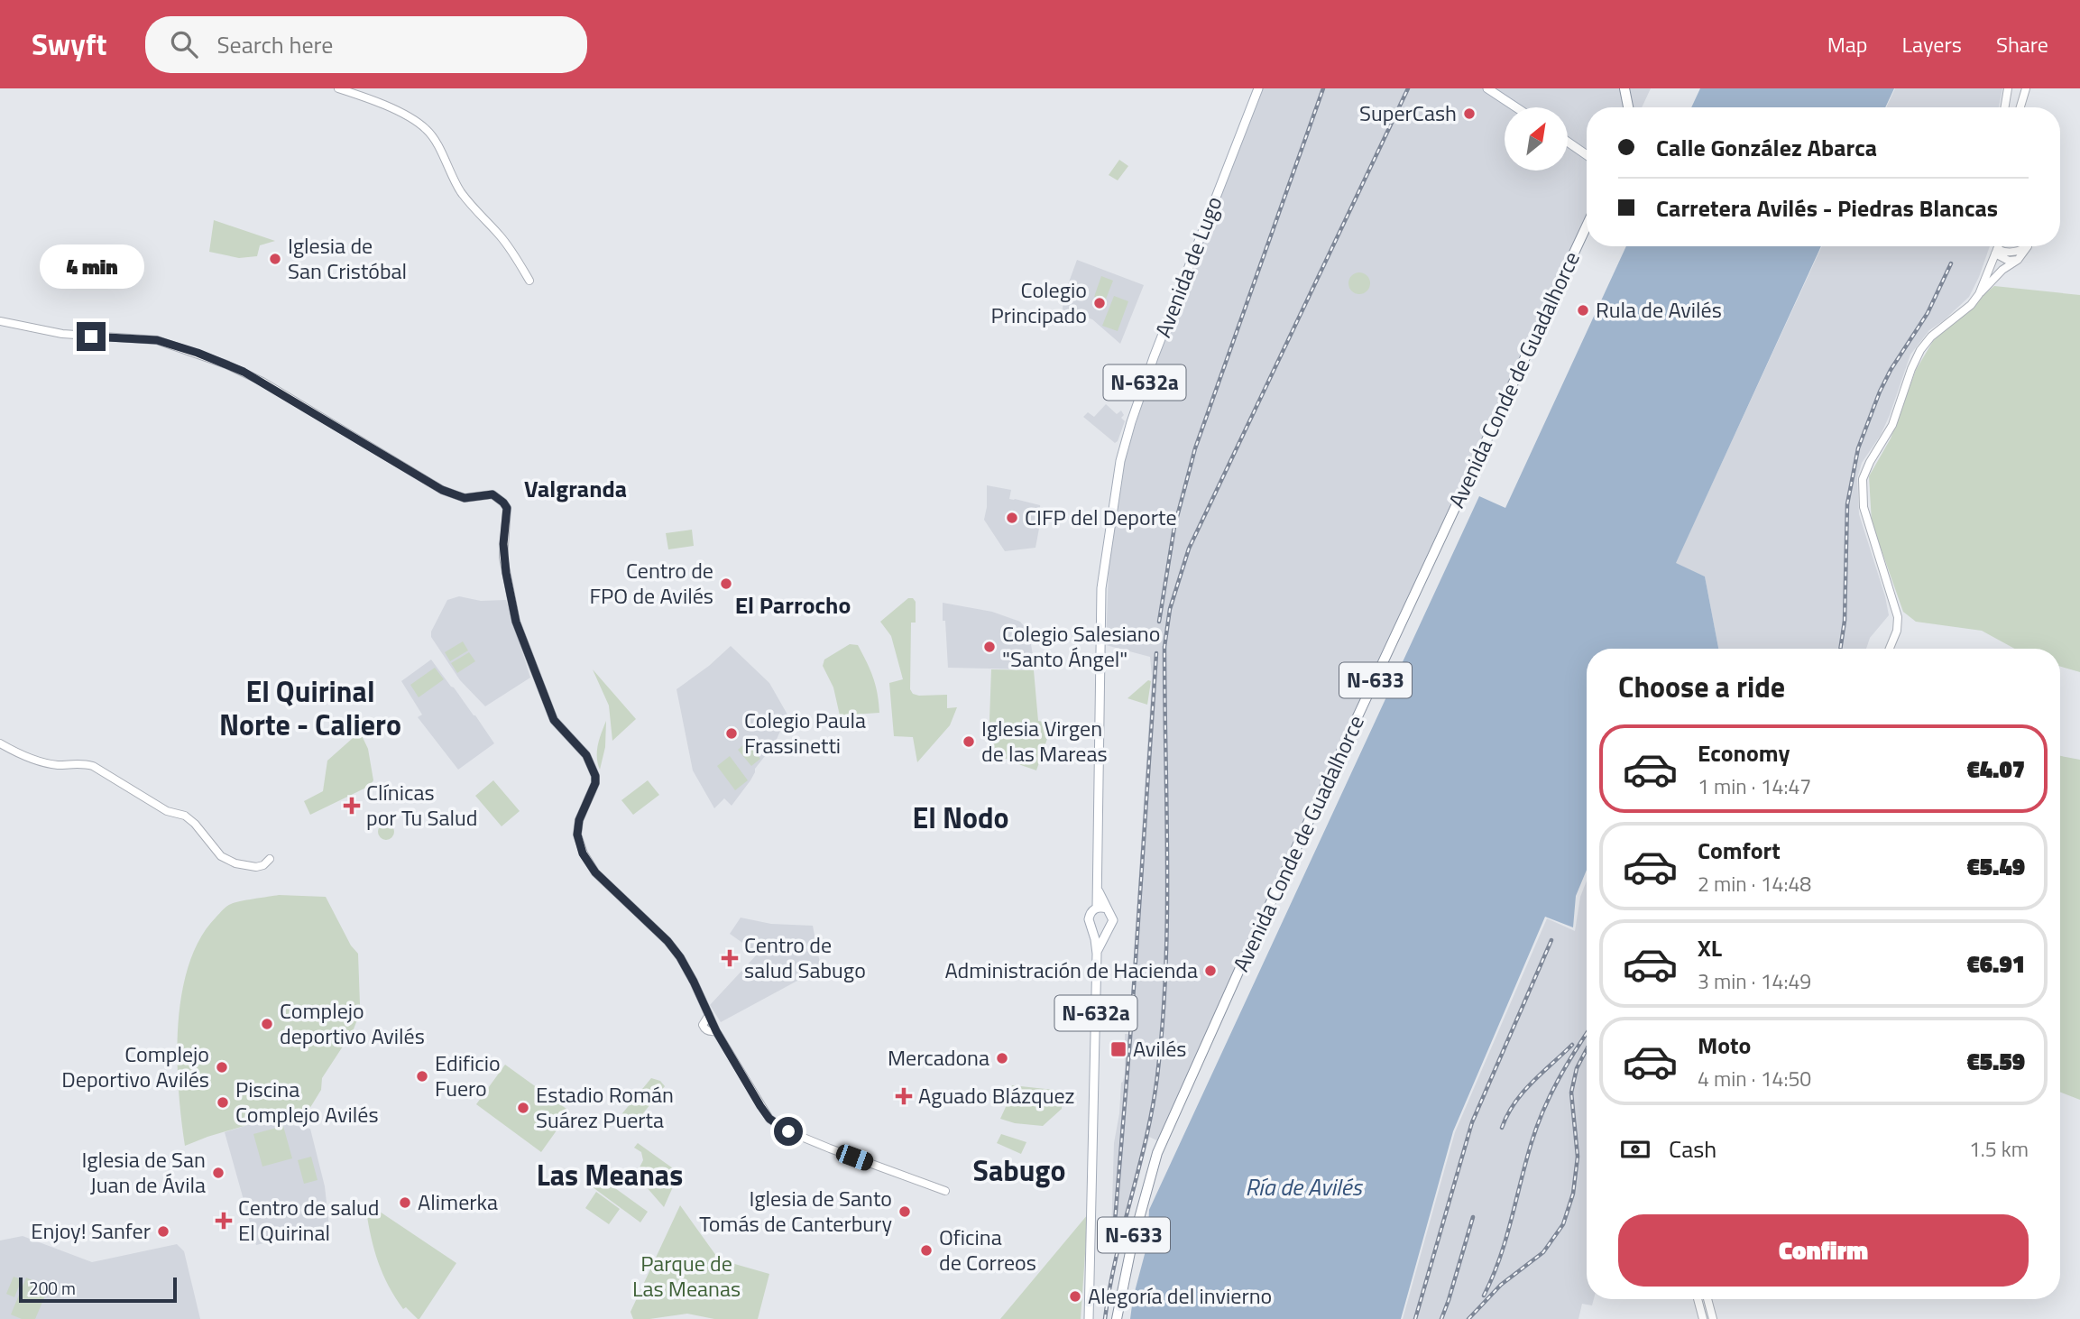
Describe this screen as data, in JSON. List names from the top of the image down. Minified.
{"streets":{"highway":["Avenida Conde de Guadalhorce","N-633"],"main road":["Avenida de Lugo","N-632a"]},"crossings":[["Avenida de Lugo","N-632a"]],"districts":["Valgranda","El Parrocho","El Quirinal Norte - Caliero","El Nodo","Sabugo","Las Meanas"],"water":["Ría de Avilés"],"parks":["Parque de Las Meanas"],"places":{"other":["SuperCash","Iglesia de San Cristóbal","Colegio Principado","Rula de Avilés","CIFP del Deporte","Centro de FPO de Avilés","Colegio Salesiano \"Santo Ángel\"","Colegio Paula Frassinetti","Iglesia Virgen de las Mareas","Administración de Hacienda","Complejo deportivo Avilés","Mercadona","Complejo Deportivo Avilés","Edificio Fuero","Piscina Complejo Avilés","Estadio Román Suárez Puerta","Iglesia de San Juan de Ávila","Alimerka","Iglesia de Santo Tomás de Canterbury","Enjoy! Sanfer","Oficina de Correos","Alegoría del invierno"],"health":["Clínicas por Tu Salud","Centro de salud Sabugo","Aguado Blázquez","Centro de salud El Quirinal"],"transit":["Avilés"]},"scale_bar":"200 m","north":"top right","page":{"header":"Swyft","search":"Search here","nav":["Map","Layers","Share"],"banner":["Calle González Abarca","Carretera Avilés - Piedras Blancas"],"bubble":"4 min","heading":"Choose a ride","list":[{"name":"Economy","note":"1 min · 14:47","value":"€4.07"},{"name":"Comfort","note":"2 min · 14:48","value":"€5.49"},{"name":"XL","note":"3 min · 14:49","value":"€6.91"},{"name":"Moto","note":"4 min · 14:50","value":"€5.59"}],"pay":["Cash","1.5 km"],"buttons":"Confirm","scale":"200 m"}}
